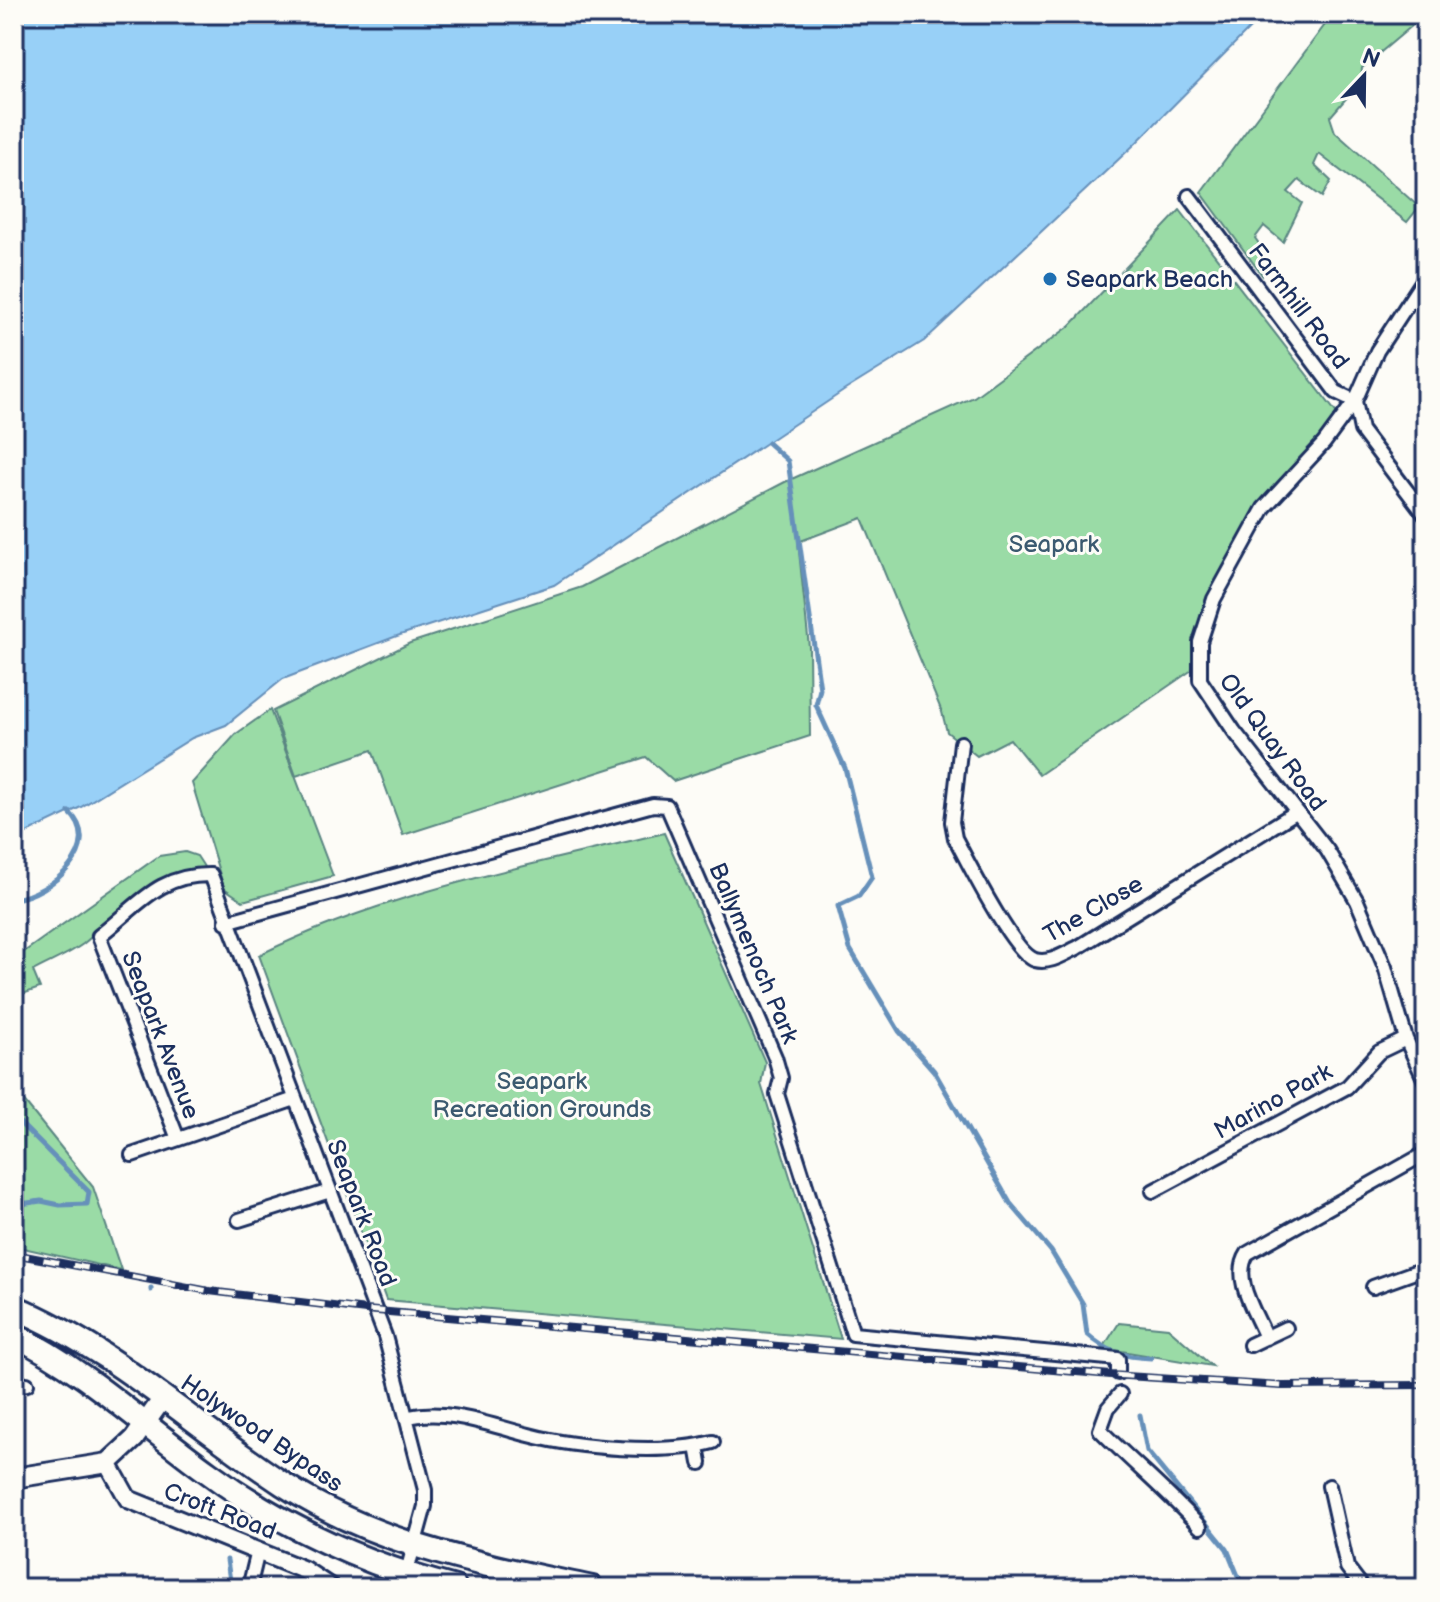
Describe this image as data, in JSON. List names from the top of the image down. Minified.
{"streets":{"highway":["Holywood Bypass"],"street":["Farmhill Road","Old Quay Road","The Close","Ballymenoch Park","Seapark Avenue","Marino Park","Seapark Road","Croft Road"]},"crossings":[["Farmhill Road","Old Quay Road"],["Old Quay Road","The Close"],["Old Quay Road","Marino Park"],["Ballymenoch Park","Seapark Road"],["Seapark Avenue","Seapark Road"],["Seapark Road","Holywood Bypass"]],"parks":["Seapark","Seapark Recreation Grounds"],"places":["Seapark Beach"],"north":"top"}
